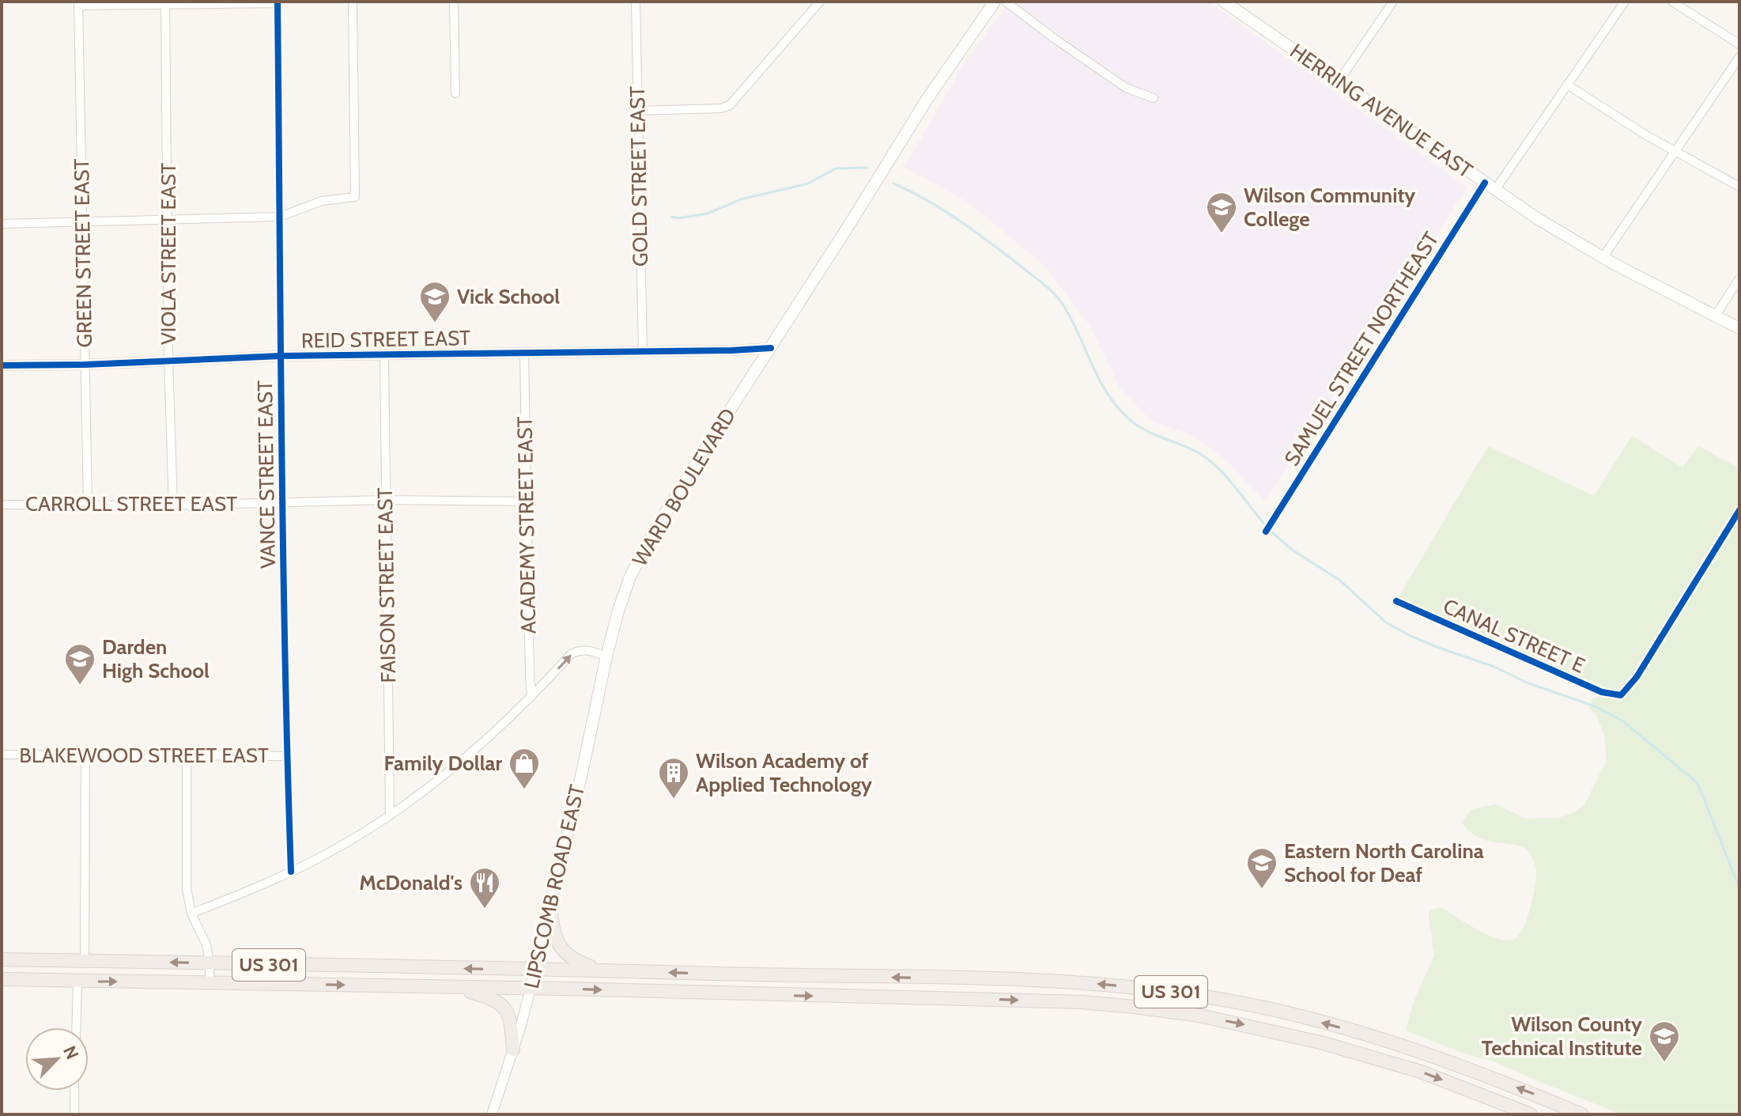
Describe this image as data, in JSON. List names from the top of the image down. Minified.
{"streets":{"highway":["US 301"],"main road":["HERRING AVENUE EAST","WARD BOULEVARD","LIPSCOMB ROAD EAST"],"street":["GOLD STREET EAST","GREEN STREET EAST","VIOLA STREET EAST","REID STREET EAST","SAMUEL STREET NORTHEAST","VANCE STREET EAST","CARROLL STREET EAST","ACADEMY STREET EAST","FAISON STREET EAST","CANAL STREET E","BLAKEWOOD STREET EAST"]},"crossings":[["HERRING AVENUE EAST","SAMUEL STREET NORTHEAST"],["GOLD STREET EAST","REID STREET EAST"],["GREEN STREET EAST","REID STREET EAST"],["GREEN STREET EAST","CARROLL STREET EAST"],["VIOLA STREET EAST","REID STREET EAST"],["VIOLA STREET EAST","CARROLL STREET EAST"],["REID STREET EAST","VANCE STREET EAST"],["REID STREET EAST","WARD BOULEVARD"],["REID STREET EAST","ACADEMY STREET EAST"],["REID STREET EAST","FAISON STREET EAST"],["VANCE STREET EAST","CARROLL STREET EAST"],["VANCE STREET EAST","BLAKEWOOD STREET EAST"],["WARD BOULEVARD","LIPSCOMB ROAD EAST"],["CARROLL STREET EAST","ACADEMY STREET EAST"],["CARROLL STREET EAST","FAISON STREET EAST"],["LIPSCOMB ROAD EAST","US 301"]],"places":{"school or university":["Wilson Community College","Vick School","Darden High School","Eastern North Carolina School for Deaf","Wilson County Technical Institute"],"shop":["Family Dollar"],"building":["Wilson Academy of Applied Technology"],"restaurant":["McDonald's"]},"north":"top right"}
